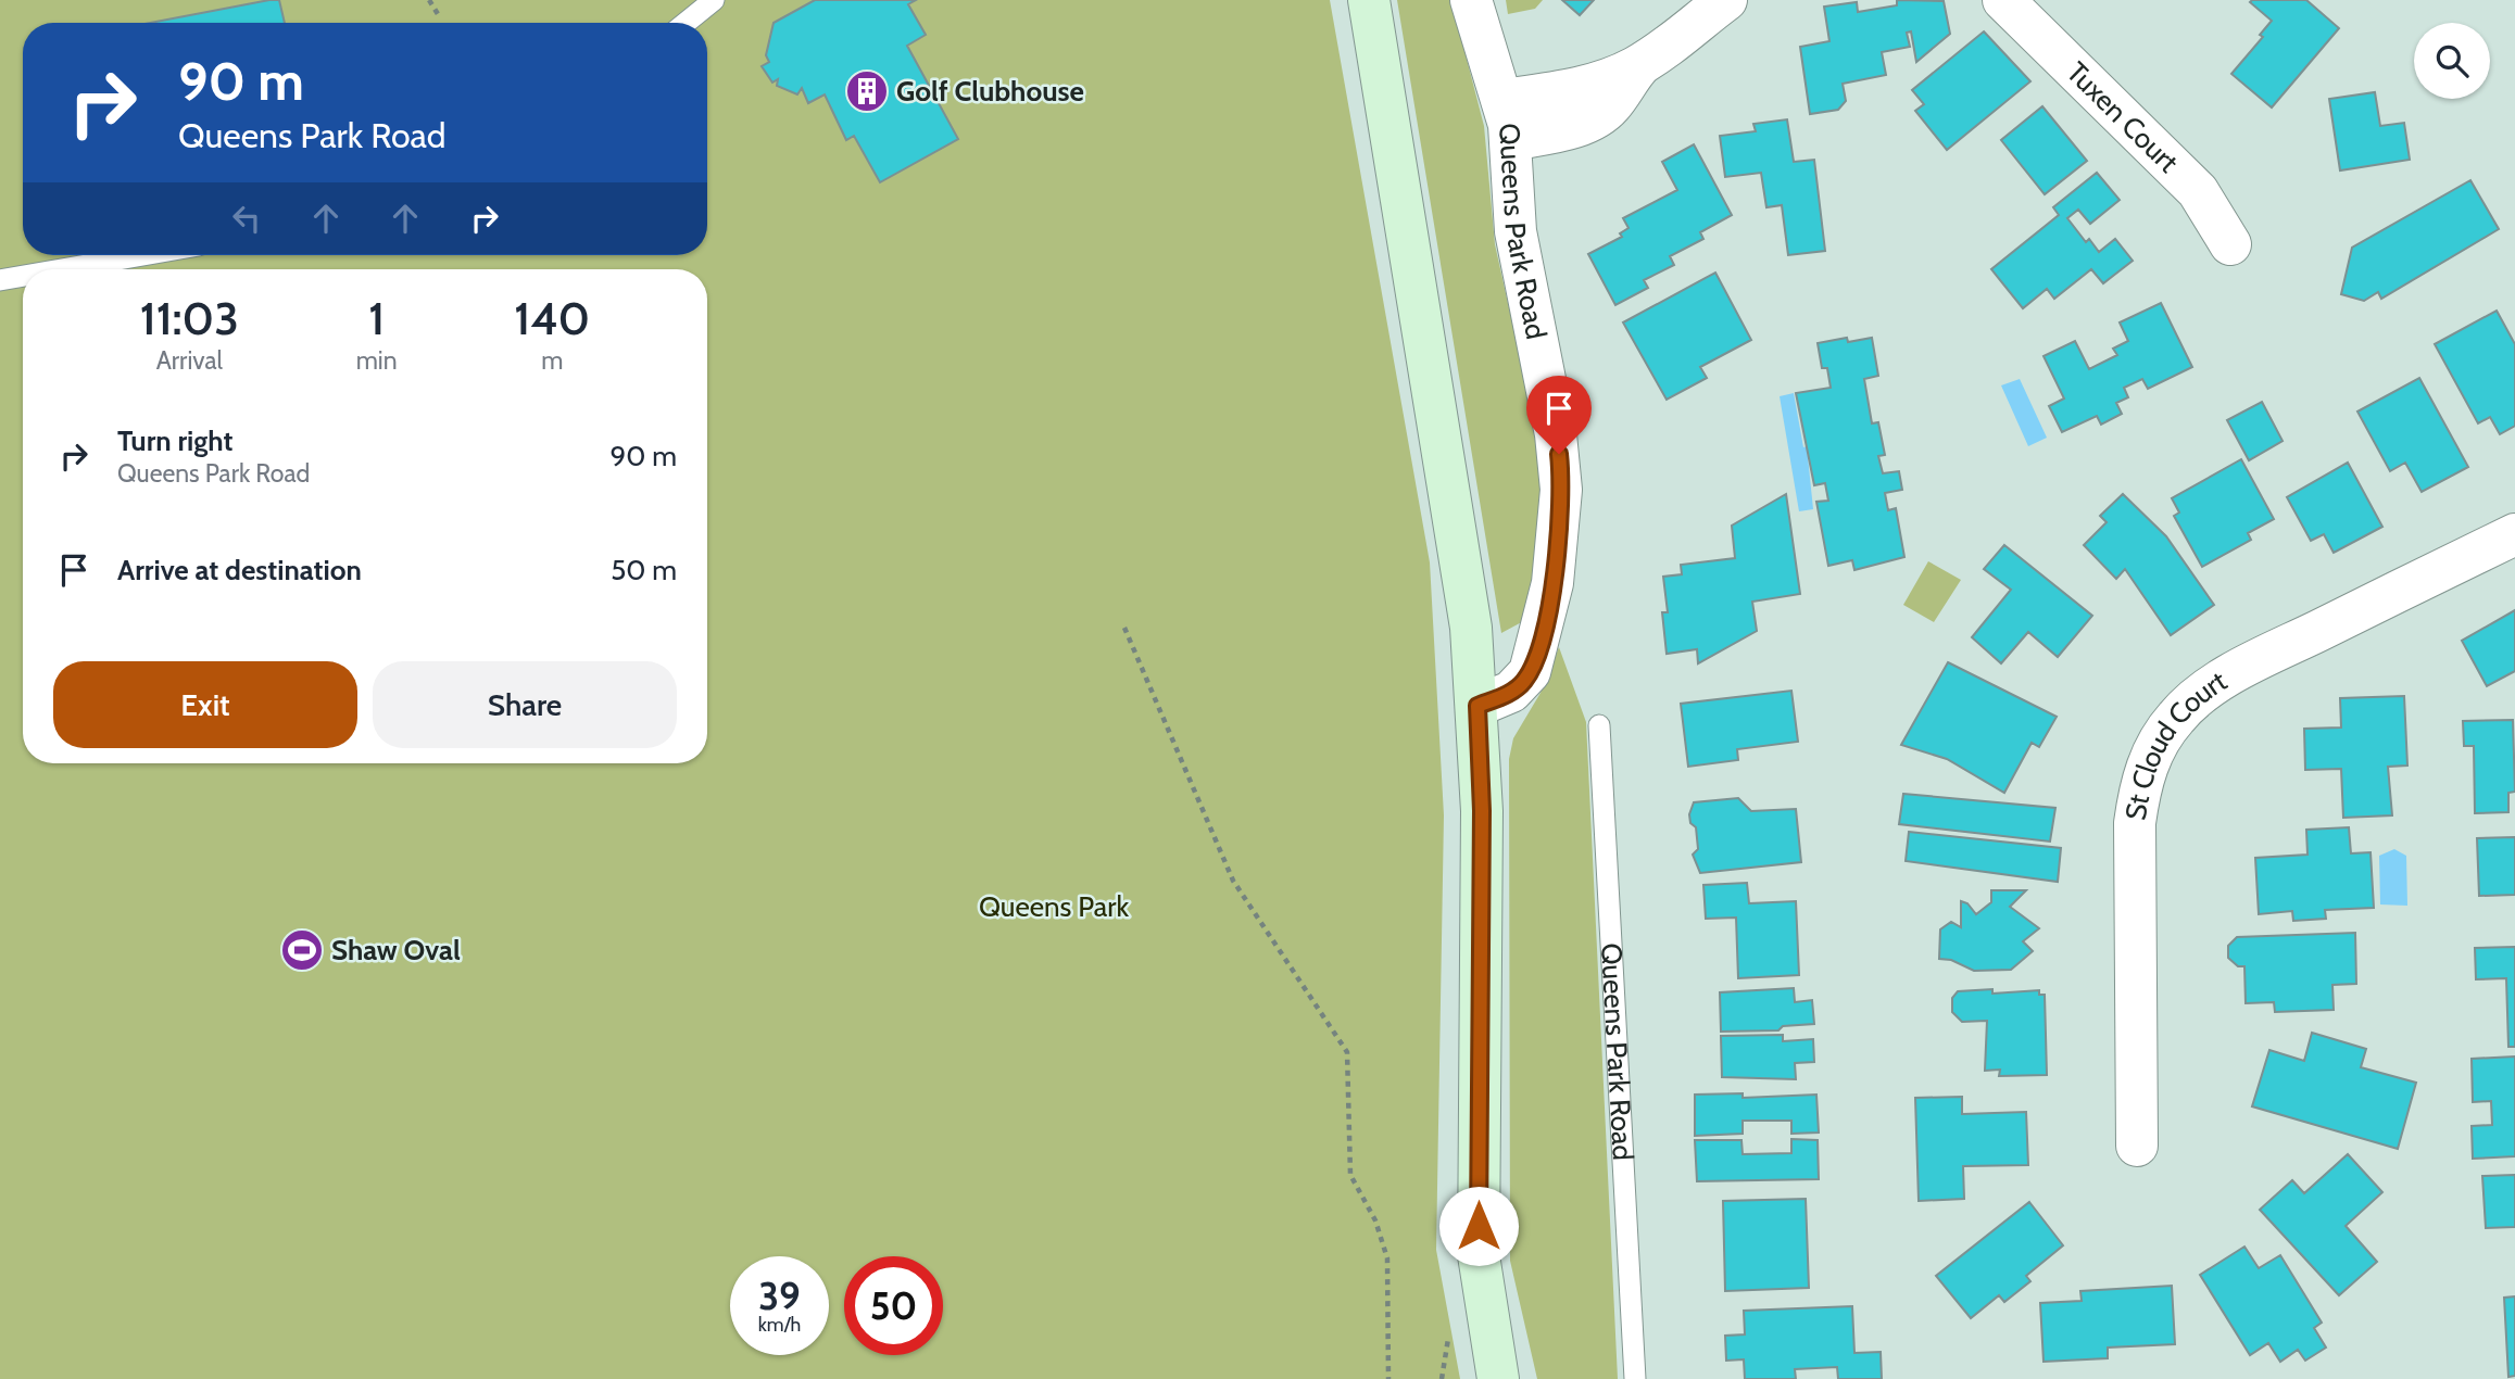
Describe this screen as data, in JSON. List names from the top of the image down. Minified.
{"streets":{"street":["Tuxen Court","Queens Park Road","St Cloud Court"]},"parks":["Queens Park"],"places":{"building":["Golf Clubhouse"],"sports":["Shaw Oval"]},"page":{"turn":["90 m","Queens Park Road"],"eta":["11:03","Arrival","1","min","140","m"],"list":[{"name":"Turn right","note":"Queens Park Road","value":"90 m"},{"name":"Arrive at destination","value":"50 m"}],"buttons":["Exit","Share"],"speed":"39 km/h","limit":"50"}}
